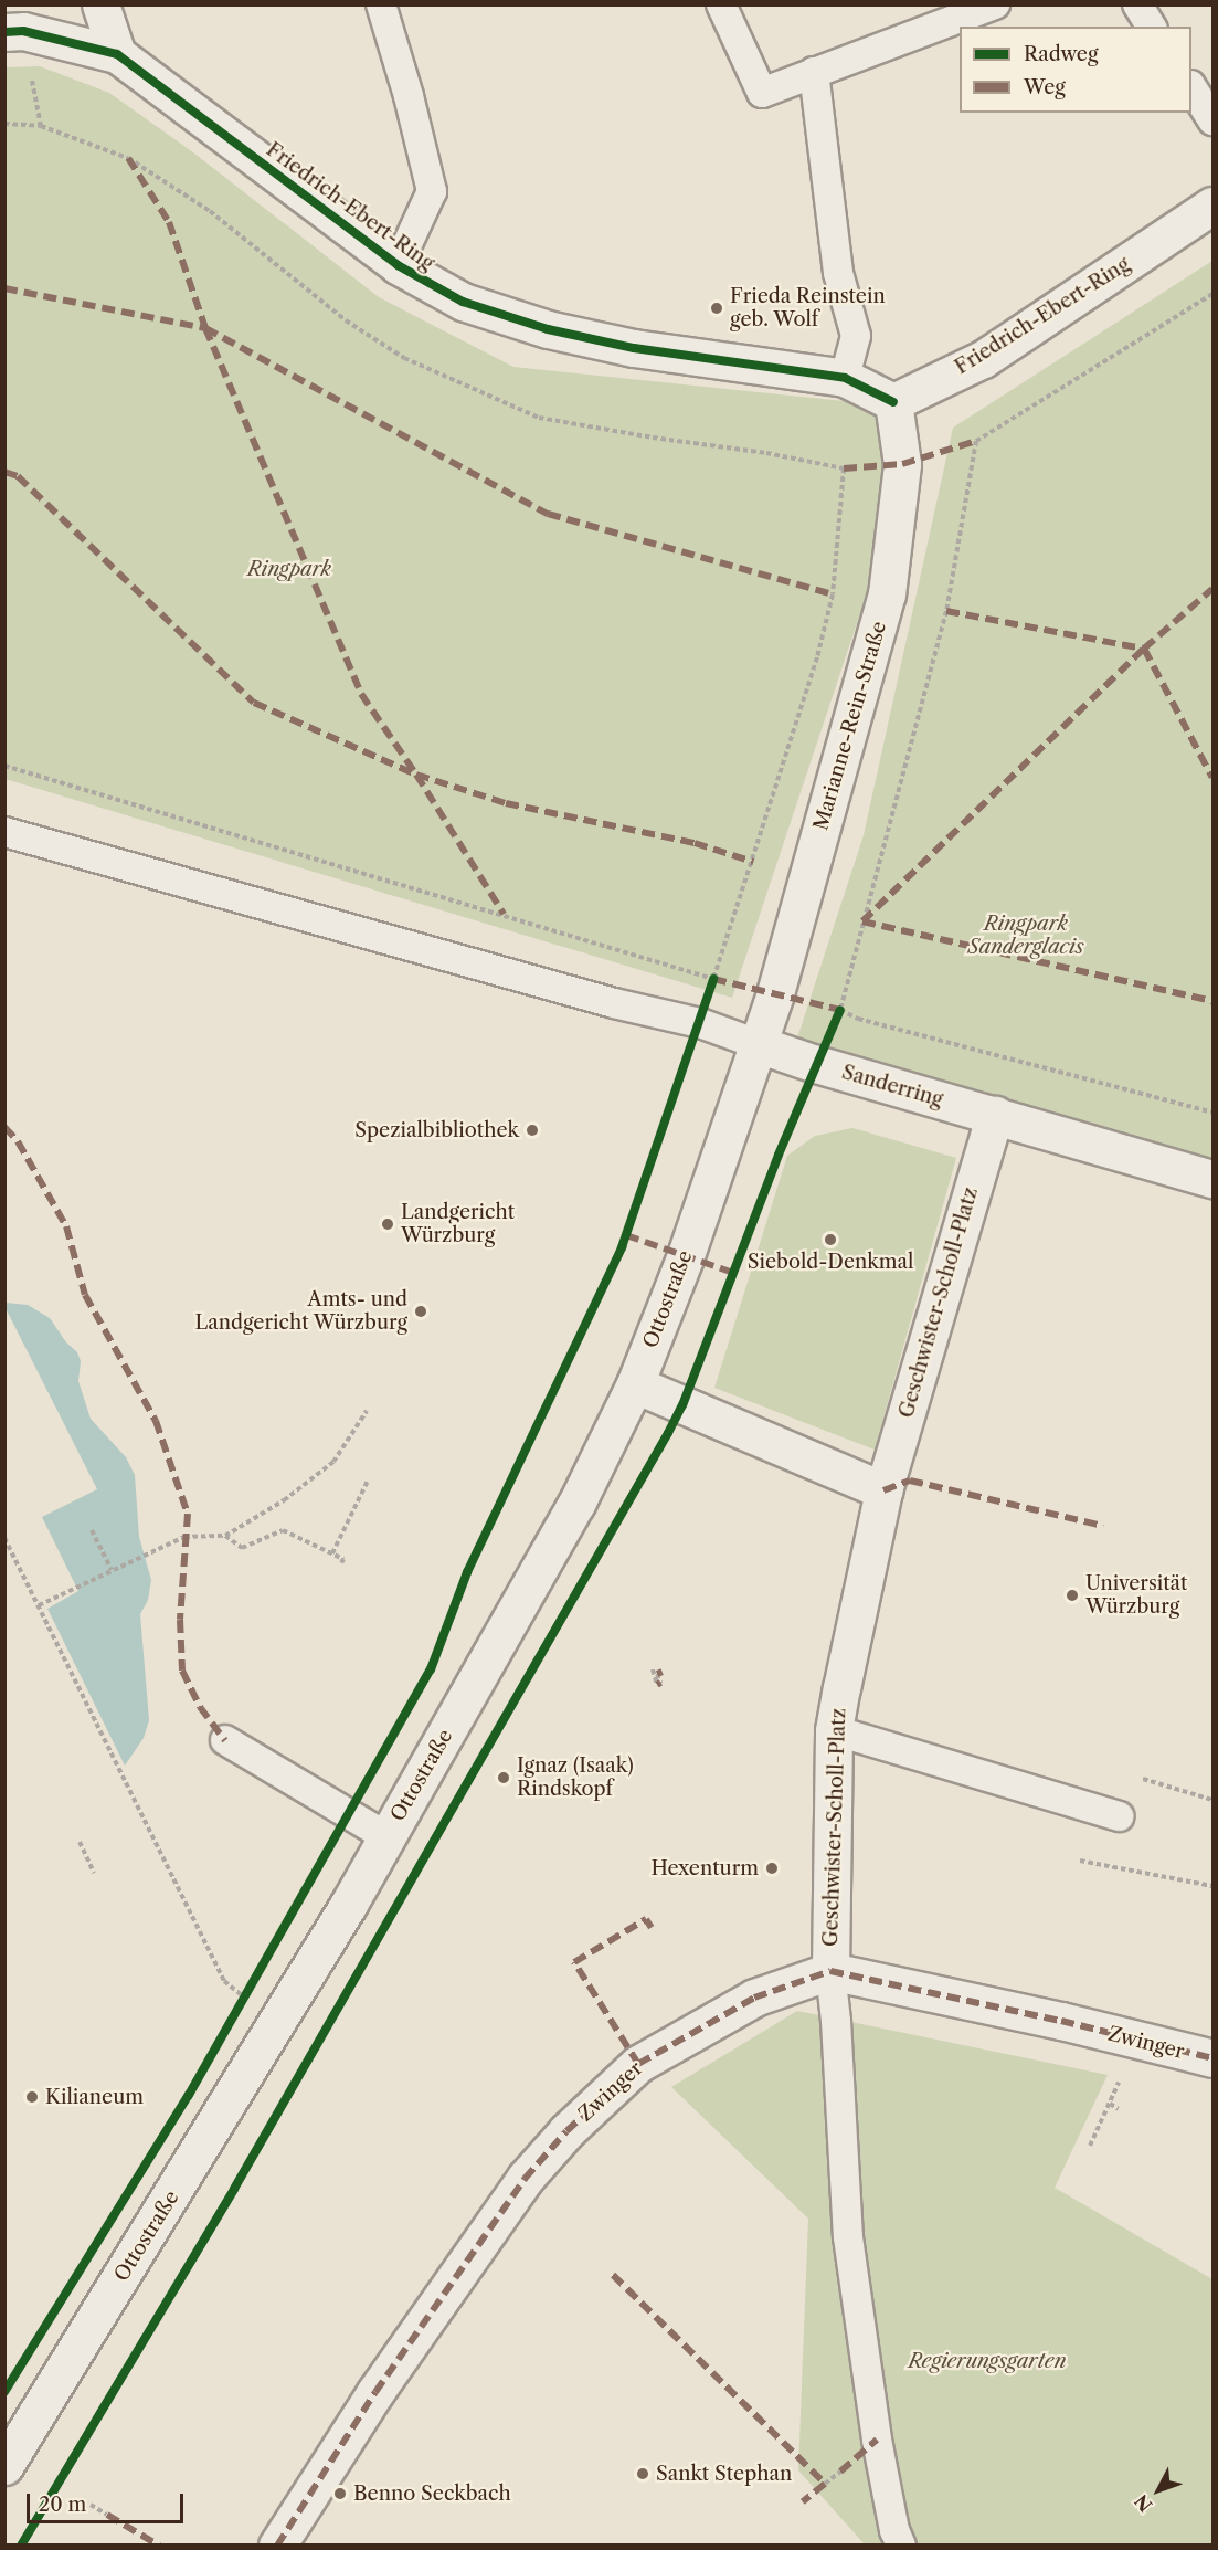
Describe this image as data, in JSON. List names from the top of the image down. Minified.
{"streets":{"street":["Friedrich-Ebert-Ring","Marianne-Rein-Straße","Sanderring","Ottostraße","Geschwister-Scholl-Platz","Zwinger"]},"crossings":[["Friedrich-Ebert-Ring","Marianne-Rein-Straße"],["Marianne-Rein-Straße","Sanderring"],["Marianne-Rein-Straße","Ottostraße"],["Sanderring","Ottostraße"],["Sanderring","Geschwister-Scholl-Platz"],["Geschwister-Scholl-Platz","Zwinger"]],"parks":["Ringpark","Ringpark Sanderglacis","Regierungsgarten"],"places":["Frieda Reinstein geb. Wolf","Spezialbibliothek","Landgericht Würzburg","Siebold-Denkmal","Amts- und Landgericht Würzburg","Universität Würzburg","Ignaz (Isaak) Rindskopf","Hexenturm","Kilianeum","Sankt Stephan","Benno Seckbach"],"legend":["Radweg","Weg"],"scale_bar":"20 m","north":"bottom left"}
